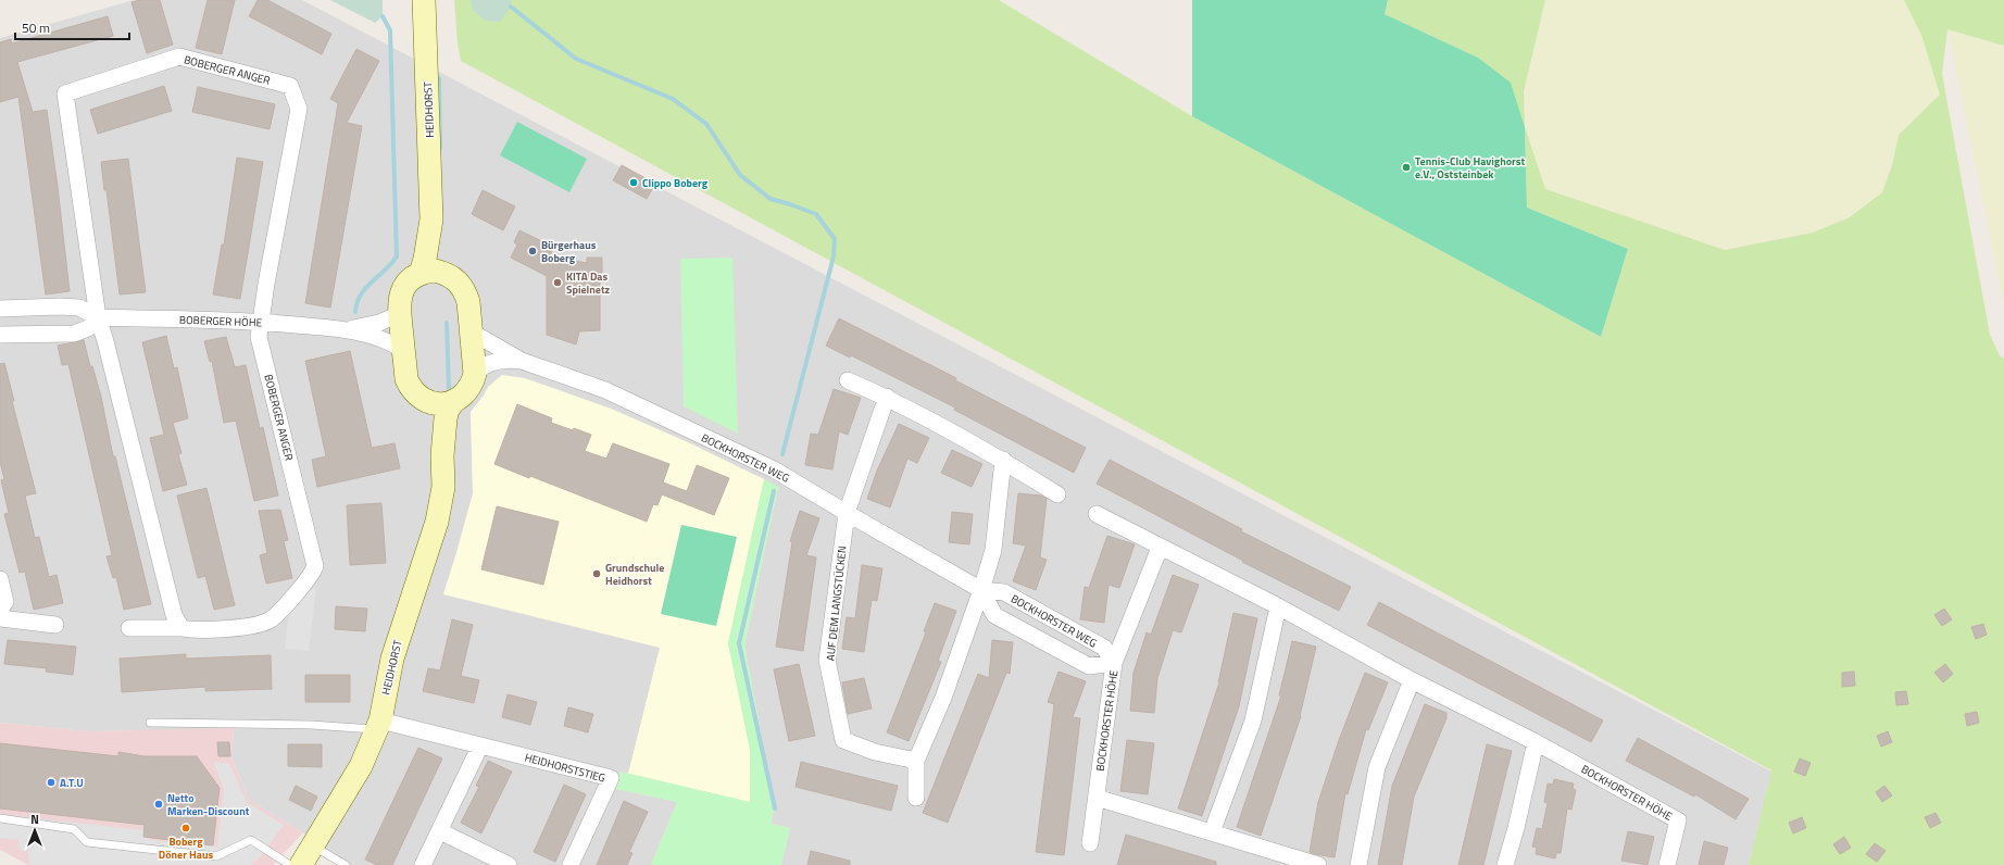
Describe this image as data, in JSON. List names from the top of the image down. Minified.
{"streets":{"street":["BOBERGER ANGER","HEIDHORST","BOBERGER HÖHE","BOCKHORSTER WEG","AUF DEM LANGSTÜCKEN","BOCKHORSTER HÖHE","HEIDHORSTSTIEG"]},"crossings":[["BOBERGER ANGER","BOBERGER HÖHE"],["HEIDHORST","BOBERGER HÖHE"],["HEIDHORST","BOCKHORSTER WEG"],["HEIDHORST","HEIDHORSTSTIEG"],["BOCKHORSTER WEG","AUF DEM LANGSTÜCKEN"],["BOCKHORSTER WEG","BOCKHORSTER HÖHE"]],"places":["Tennis-Club Havighorst e.V., Oststeinbek","Clippo Boberg","Bürgerhaus Boberg","KITA Das Spielnetz","Grundschule Heidhorst","A.T.U","Netto Marken-Discount","Boberg Döner Haus"],"scale_bar":"50 m","north":"top"}
